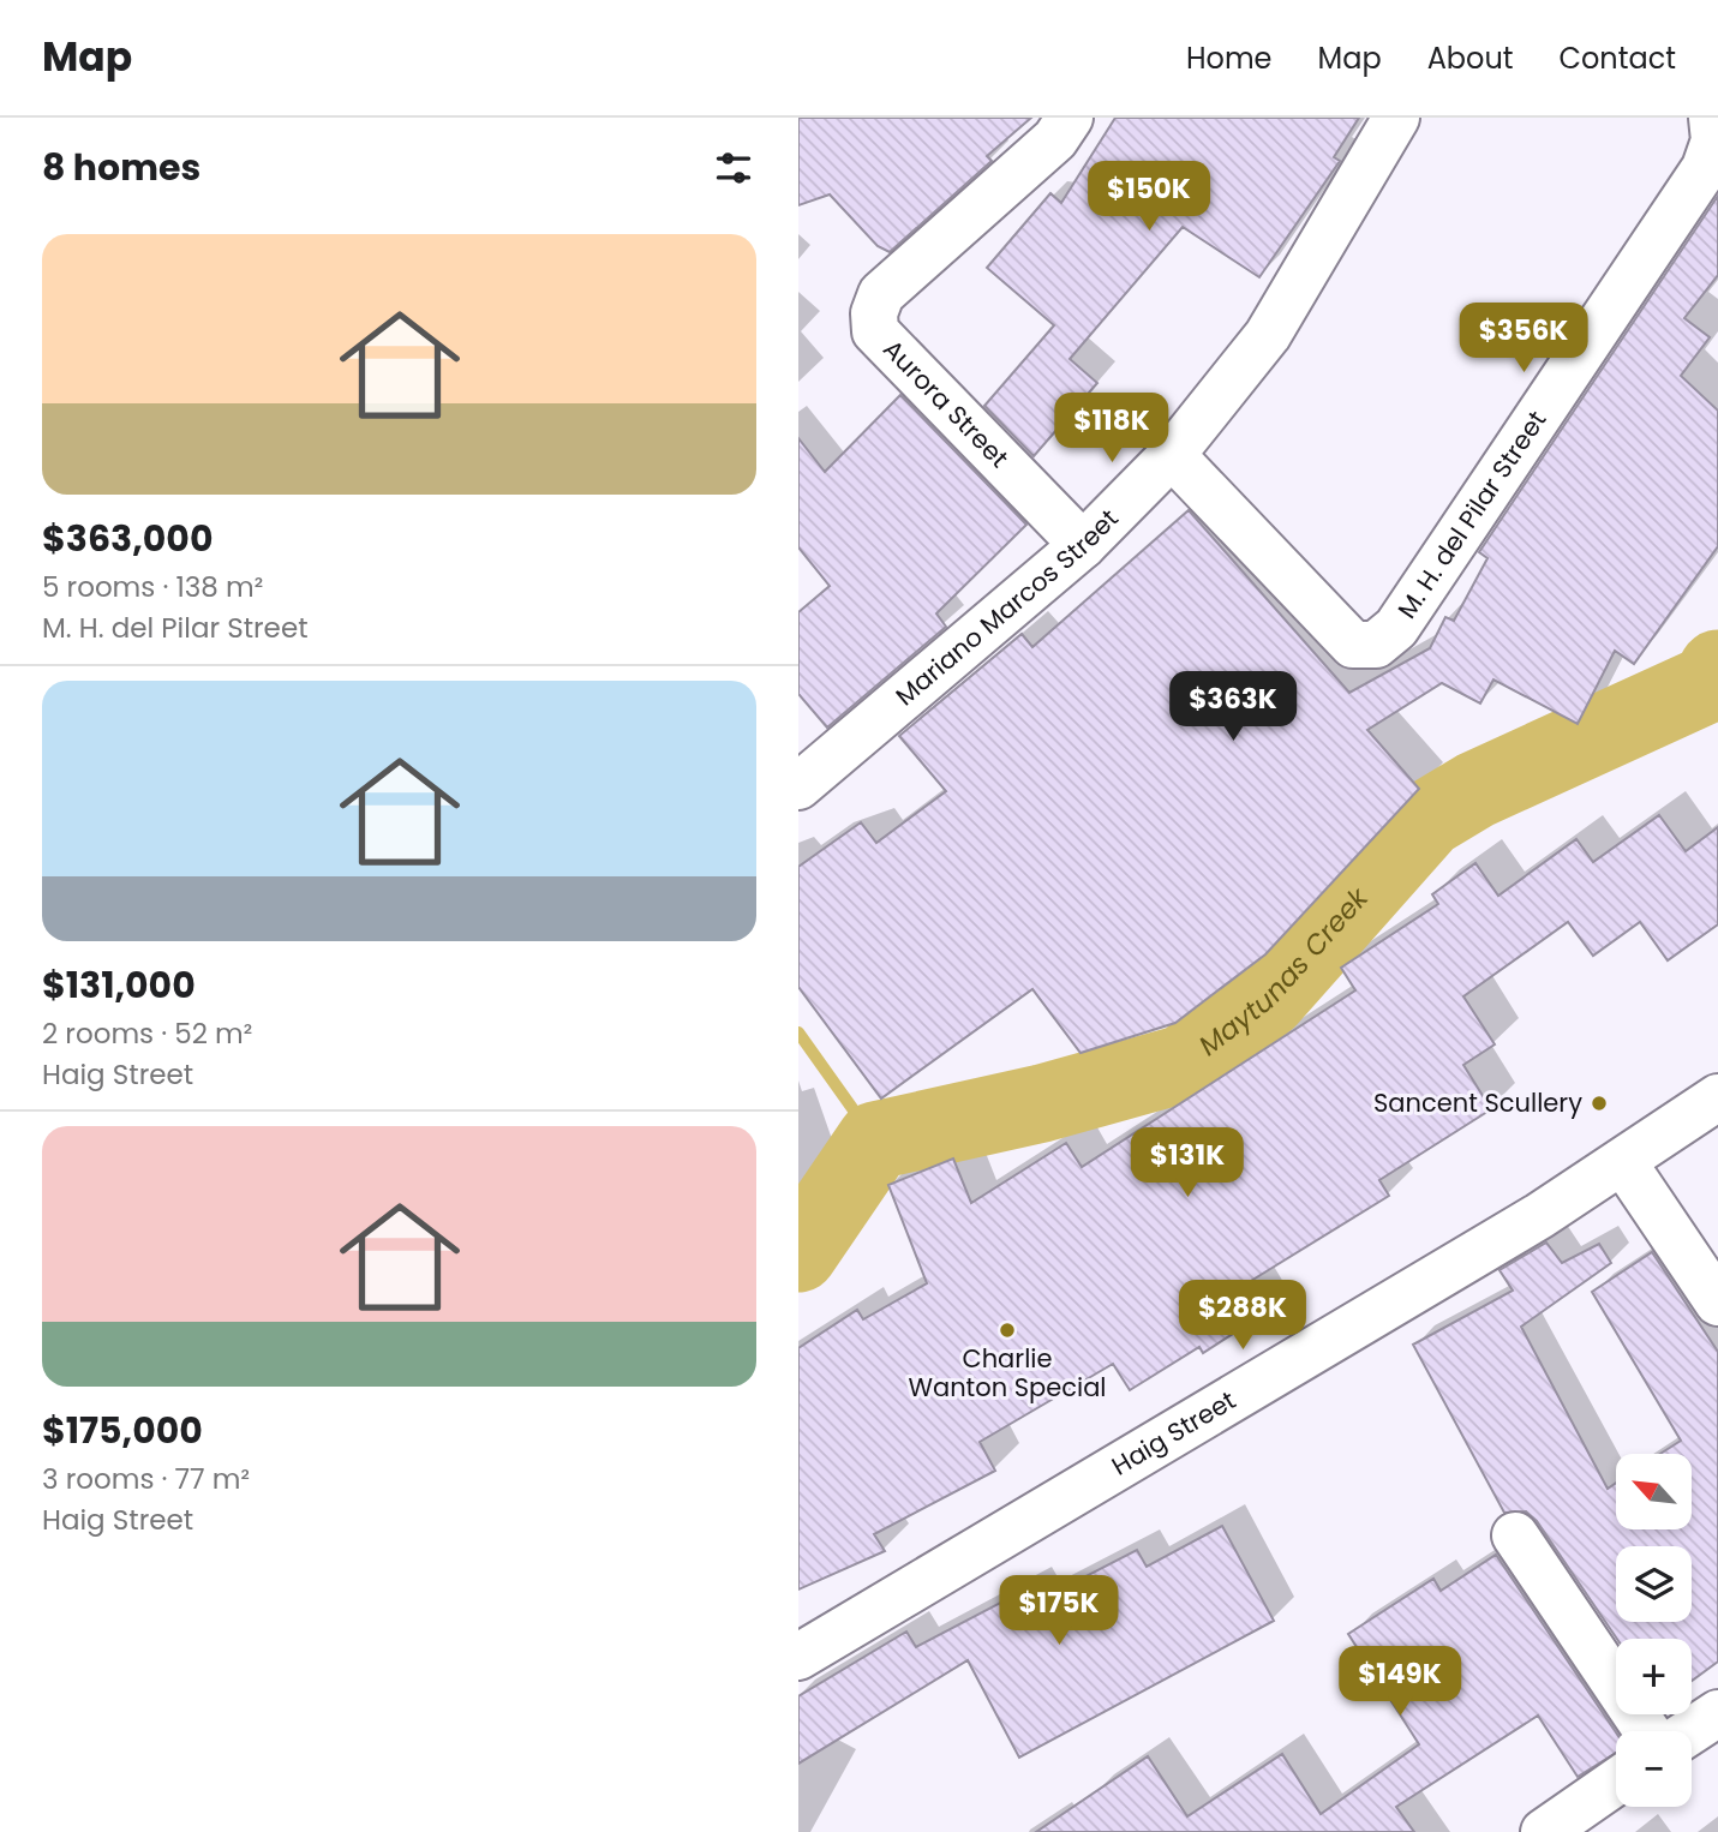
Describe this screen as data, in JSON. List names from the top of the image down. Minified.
{"streets":{"street":["Aurora Street","M. H. del Pilar Street","Mariano Marcos Street","Haig Street"]},"crossings":[["Aurora Street","Mariano Marcos Street"],["M. H. del Pilar Street","Mariano Marcos Street"]],"water":["Maytunas Creek"],"places":["Sancent Scullery","Charlie Wanton Special"],"north":"top left","page":{"header":"Map","nav":["Home","Map","About","Contact"],"heading":"8 homes","price":["$150K","$356K","$118K","$363K","$131K","$288K","$175K","$149K"],"list":[{"name":"$363,000","note":"5 rooms · 138 m² · M. H. del Pilar Street"},{"name":"$131,000","note":"2 rooms · 52 m² · Haig Street"},{"name":"$175,000","note":"3 rooms · 77 m² · Haig Street"}],"map_buttons":["+","−"]}}
